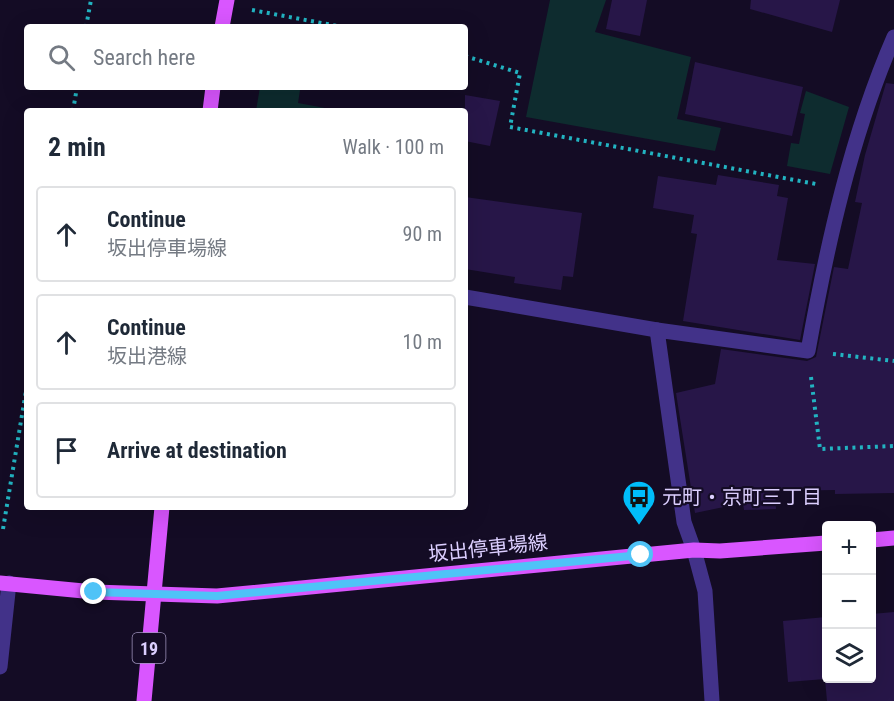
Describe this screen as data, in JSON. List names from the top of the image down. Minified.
{"streets":{"main road":["坂出停車場線","19"]},"crossings":[["坂出停車場線","19"]],"places":{"bus stop":["元町・京町三丁目"]},"page":{"search":"Search here","heading":["2 min","Walk · 100 m"],"list":[["Continue","坂出停車場線","90 m"],["Continue","坂出港線","10 m"],"Arrive at destination"],"map_buttons":["+","−"]}}
